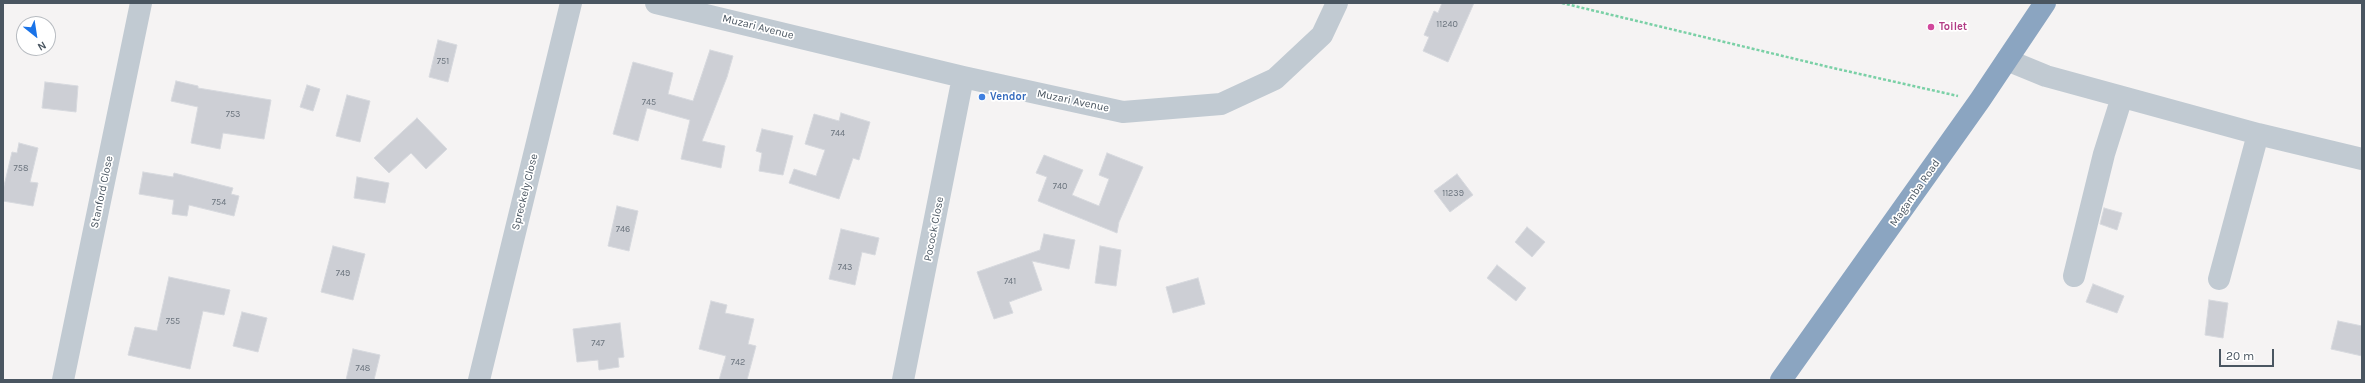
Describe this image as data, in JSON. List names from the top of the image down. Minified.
{"streets":{"highway":["Magamba Road"],"street":["Muzari Avenue","Stanford Close","Spreckely Close","Pocock Close"]},"crossings":[["Muzari Avenue","Pocock Close"]],"places":["Toilet","Vendor"],"house_numbers":["11240","751","745","753","744","758","740","11239","754","746","743","749","741","755","747","742","748"],"scale_bar":"20 m","north":"bottom right"}
